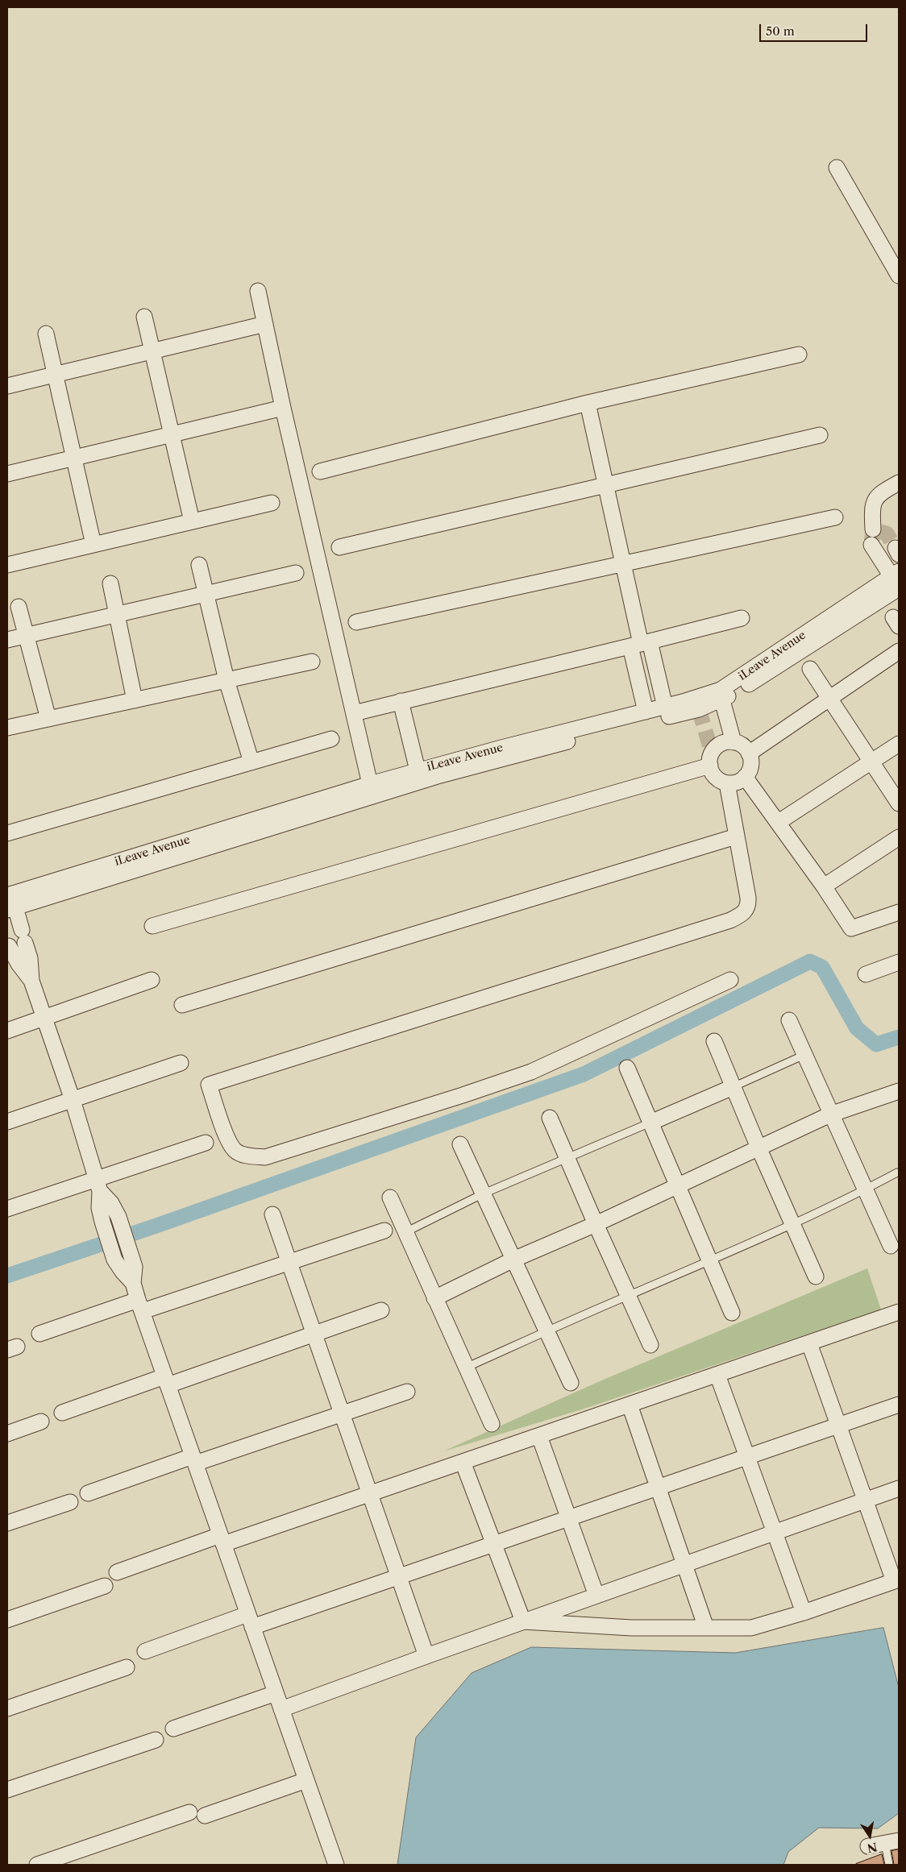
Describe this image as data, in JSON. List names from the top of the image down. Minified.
{"streets":{"street":["iLeave Avenue"]},"scale_bar":"50 m","north":"bottom"}
